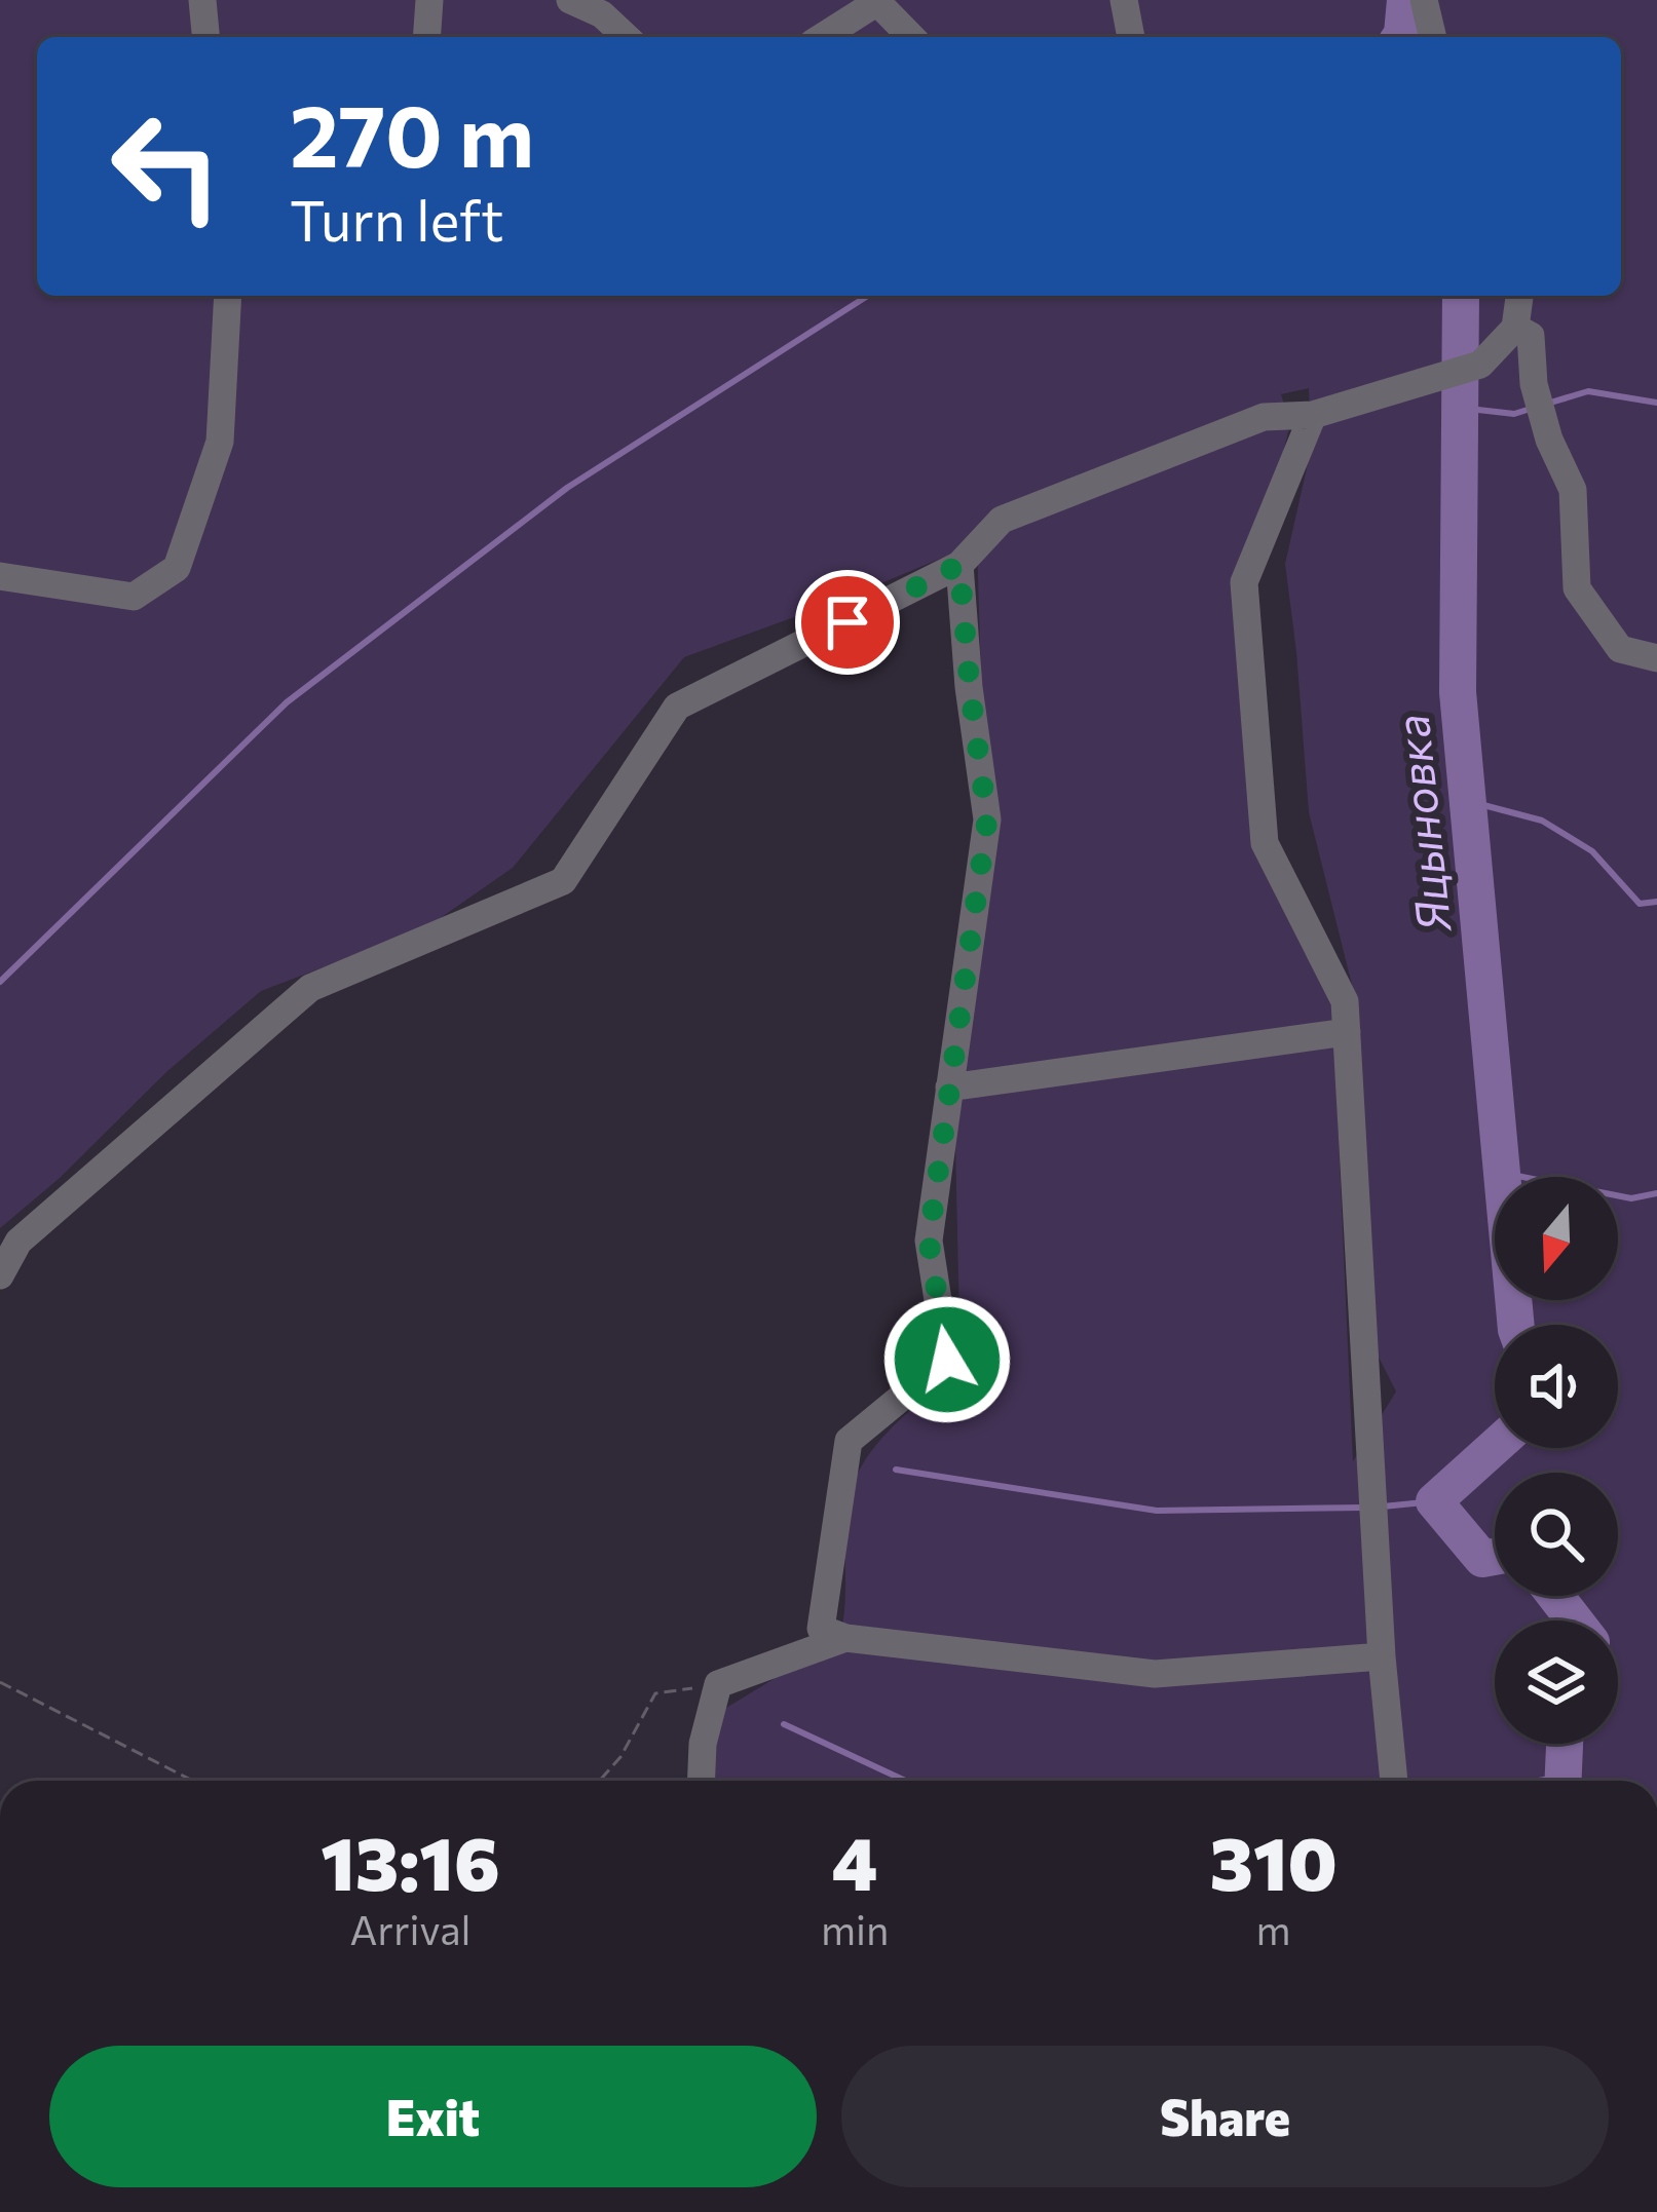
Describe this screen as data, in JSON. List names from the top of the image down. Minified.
{"water":["Яцыновка"],"north":"bottom","page":{"turn":["270 m","Turn left"],"eta":["13:16","Arrival","4","min","310","m"],"buttons":["Exit","Share"]}}
